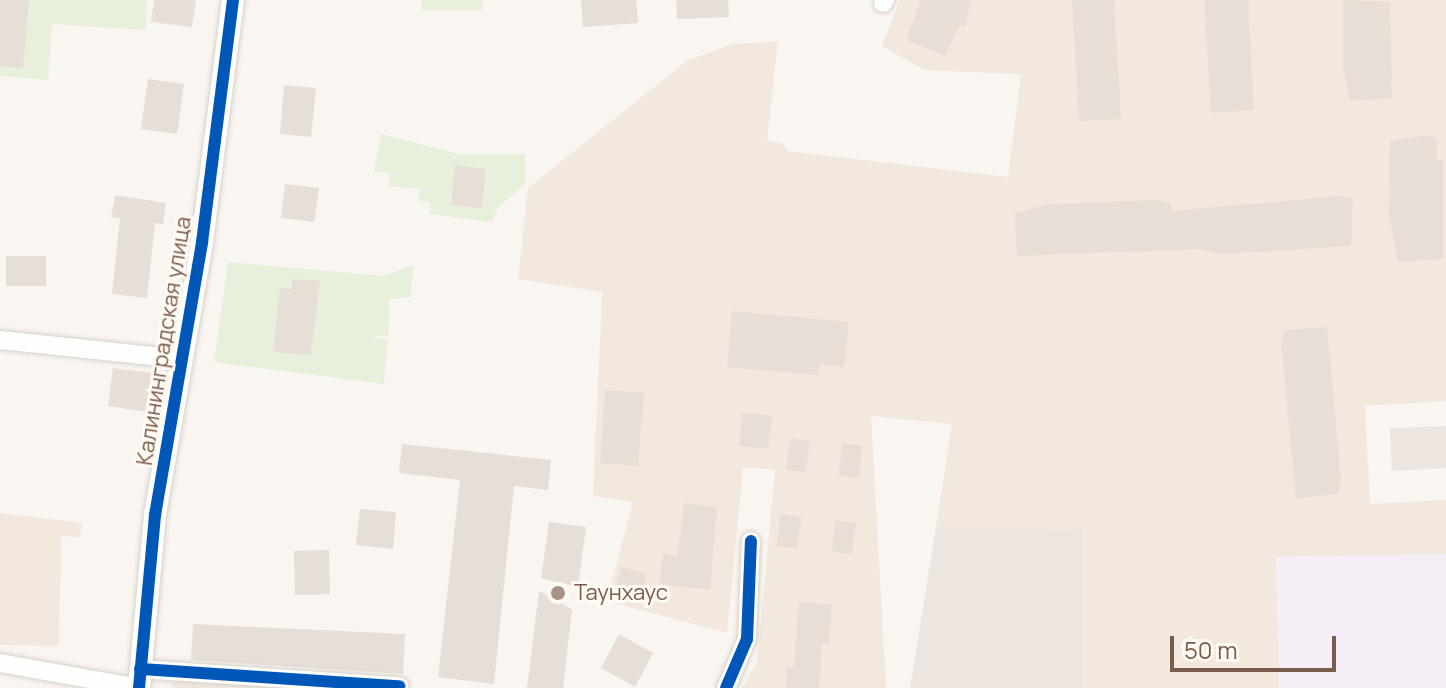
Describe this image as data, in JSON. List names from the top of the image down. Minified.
{"streets":{"street":["Калининградская улица"]},"places":["Таунхаус"],"scale_bar":"50 m"}
